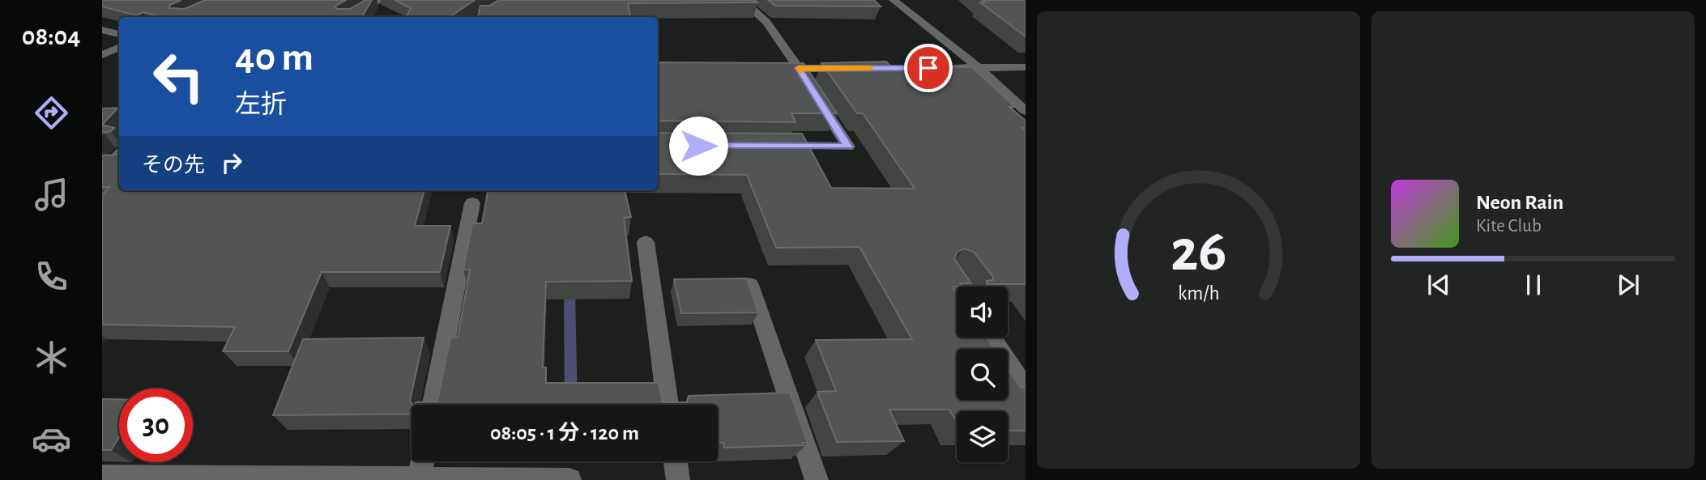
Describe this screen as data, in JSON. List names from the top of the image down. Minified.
{"page":{"tabs":"08:04","turn":["40 m","左折"],"then":"その先","song":["Neon Rain","Kite Club"],"limit":"30","trip":"08:05 · 1 分 · 120 m","gauge":["26","km/h"]}}
